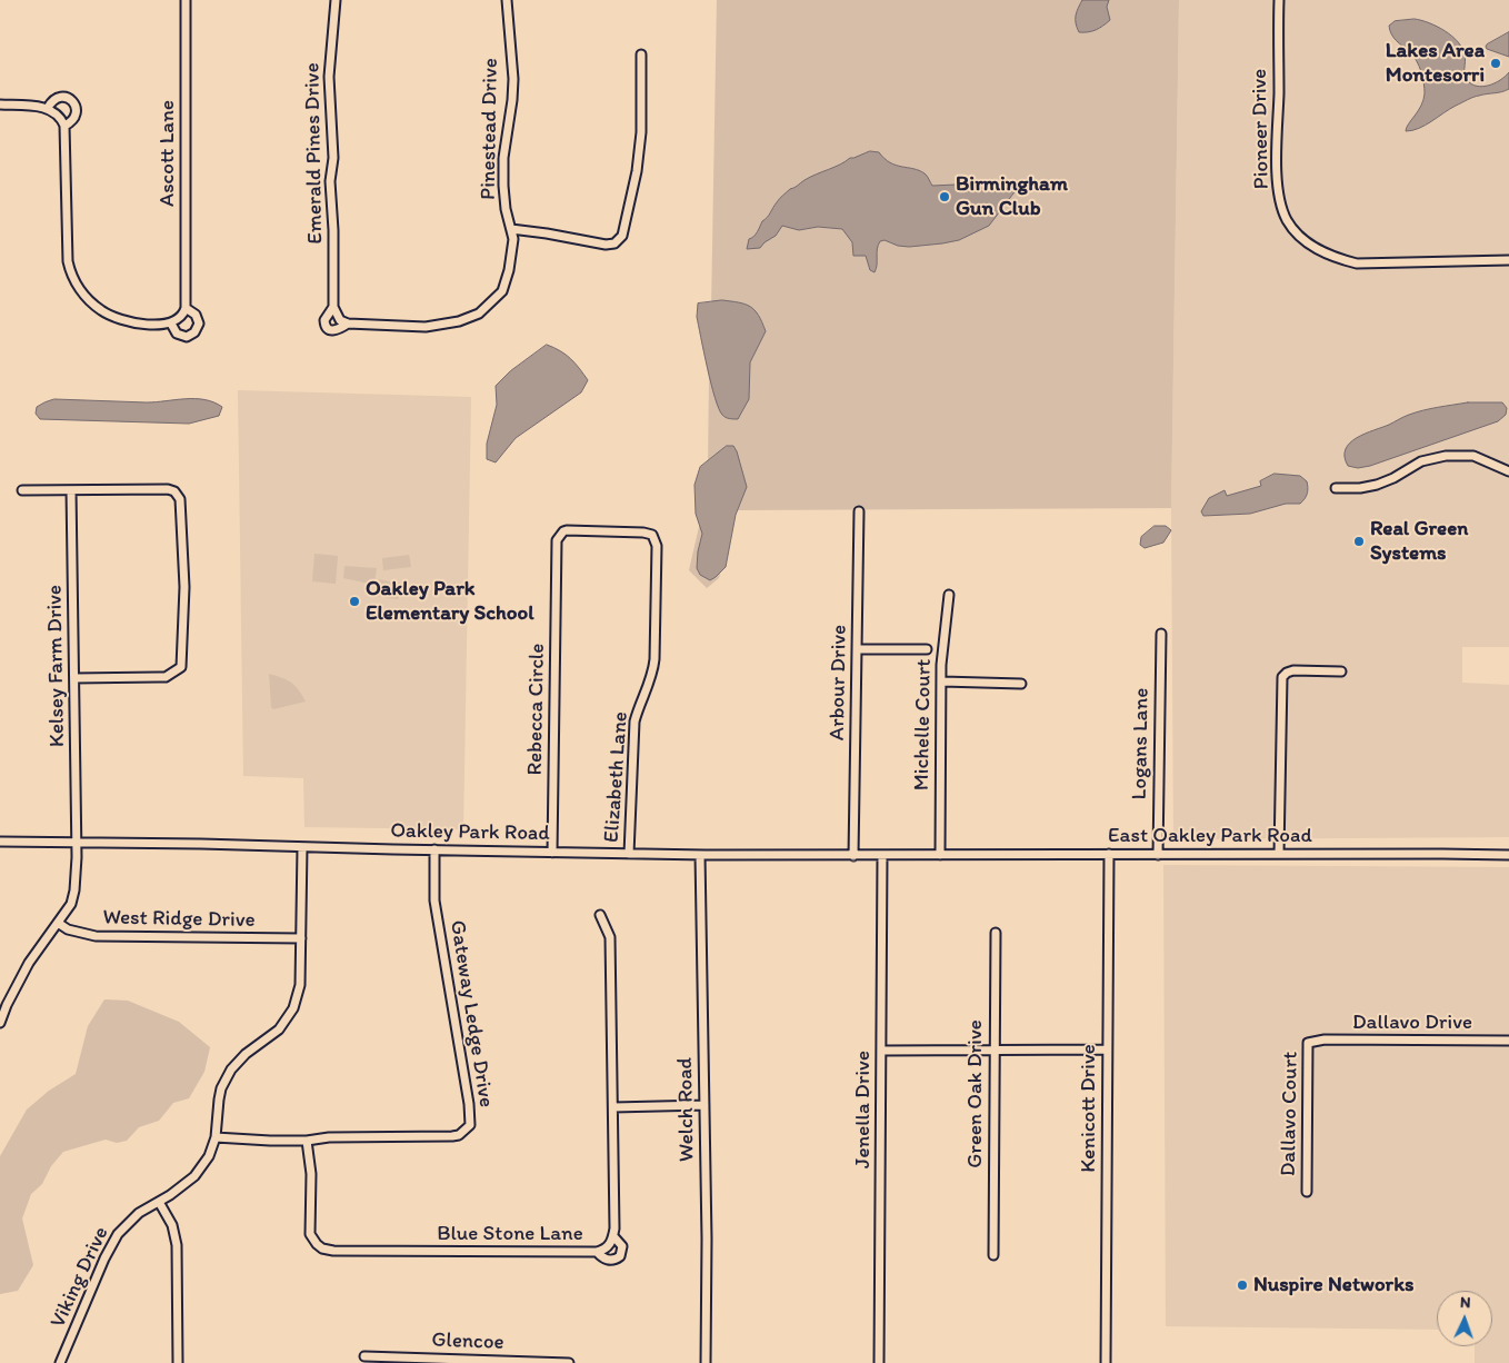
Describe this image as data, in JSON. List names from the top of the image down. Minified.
{"streets":{"street":["Pinestead Drive","Pioneer Drive","Ascott Lane","Emerald Pines Drive","Kelsey Farm Drive","Arbour Drive","Rebecca Circle","Michelle Court","Logans Lane","Elizabeth Lane","Oakley Park Road","East Oakley Park Road","West Ridge Drive","Gateway Ledge Drive","Dallavo Drive","Green Oak Drive","Kenicott Drive","Welch Road","Jenella Drive","Dallavo Court","Blue Stone Lane","Viking Drive","Glencoe"]},"crossings":[["Pinestead Drive","Emerald Pines Drive"],["Kelsey Farm Drive","Oakley Park Road"],["Kelsey Farm Drive","West Ridge Drive"],["Arbour Drive","Oakley Park Road"],["Rebecca Circle","Elizabeth Lane"],["Rebecca Circle","Oakley Park Road"],["Michelle Court","Oakley Park Road"],["Michelle Court","East Oakley Park Road"],["Logans Lane","East Oakley Park Road"],["Elizabeth Lane","Oakley Park Road"],["Oakley Park Road","East Oakley Park Road"],["Oakley Park Road","Gateway Ledge Drive"],["Oakley Park Road","Welch Road"],["Oakley Park Road","Jenella Drive"],["Oakley Park Road","Viking Drive"],["East Oakley Park Road","Kenicott Drive"],["West Ridge Drive","Viking Drive"],["Gateway Ledge Drive","Blue Stone Lane"],["Gateway Ledge Drive","Viking Drive"],["Dallavo Drive","Dallavo Court"]],"places":["Lakes Area Montesorri","Birmingham Gun Club","Real Green Systems","Oakley Park Elementary School","Nuspire Networks"],"north":"top"}
